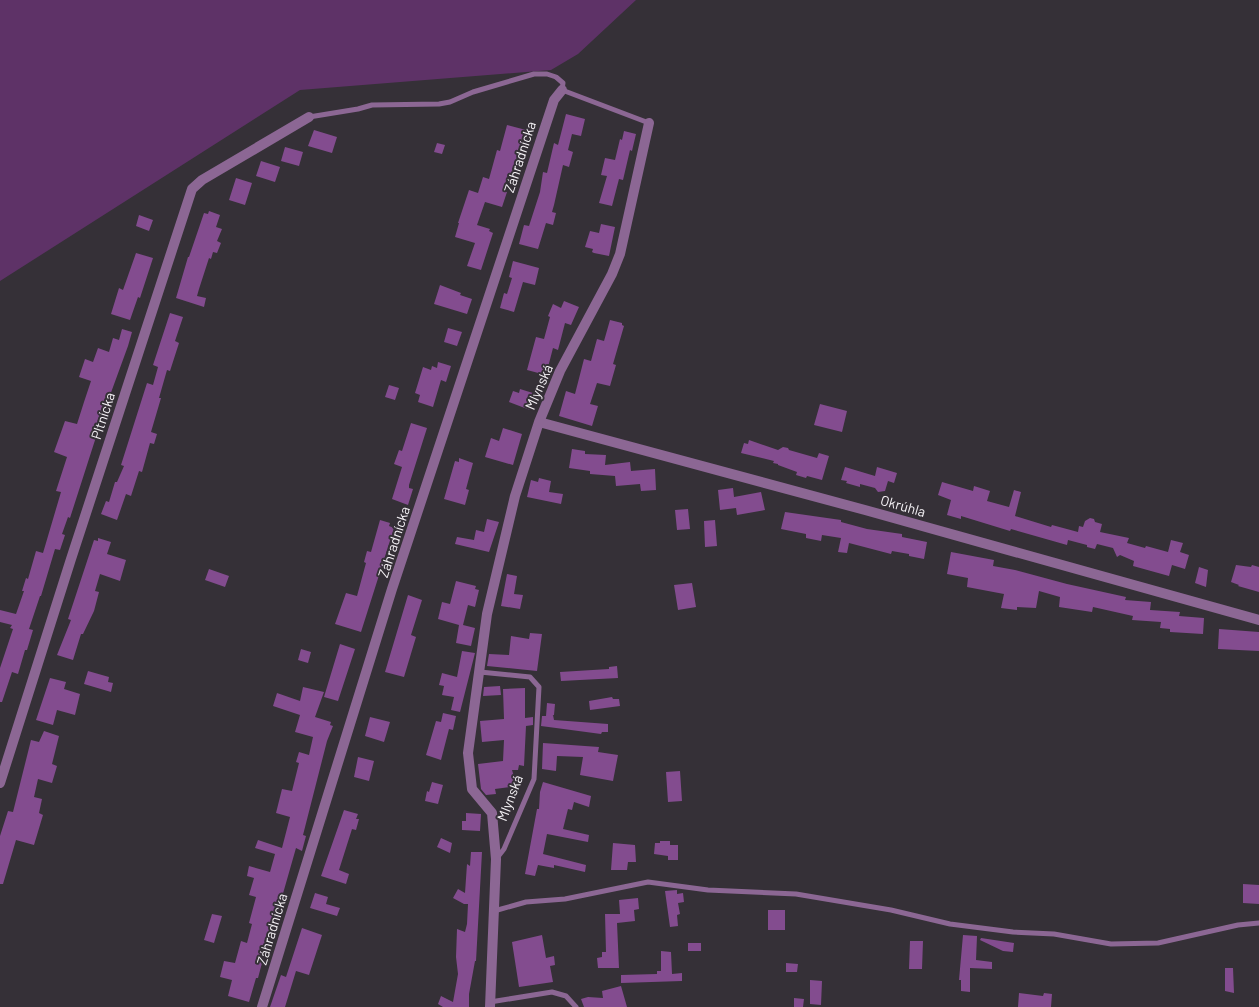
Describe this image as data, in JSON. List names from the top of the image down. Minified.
{"streets":{"street":["Záhradnícka","Mlynská","Pltnícka","Okrúhla"]},"crossings":[["Mlynská","Okrúhla"]]}
